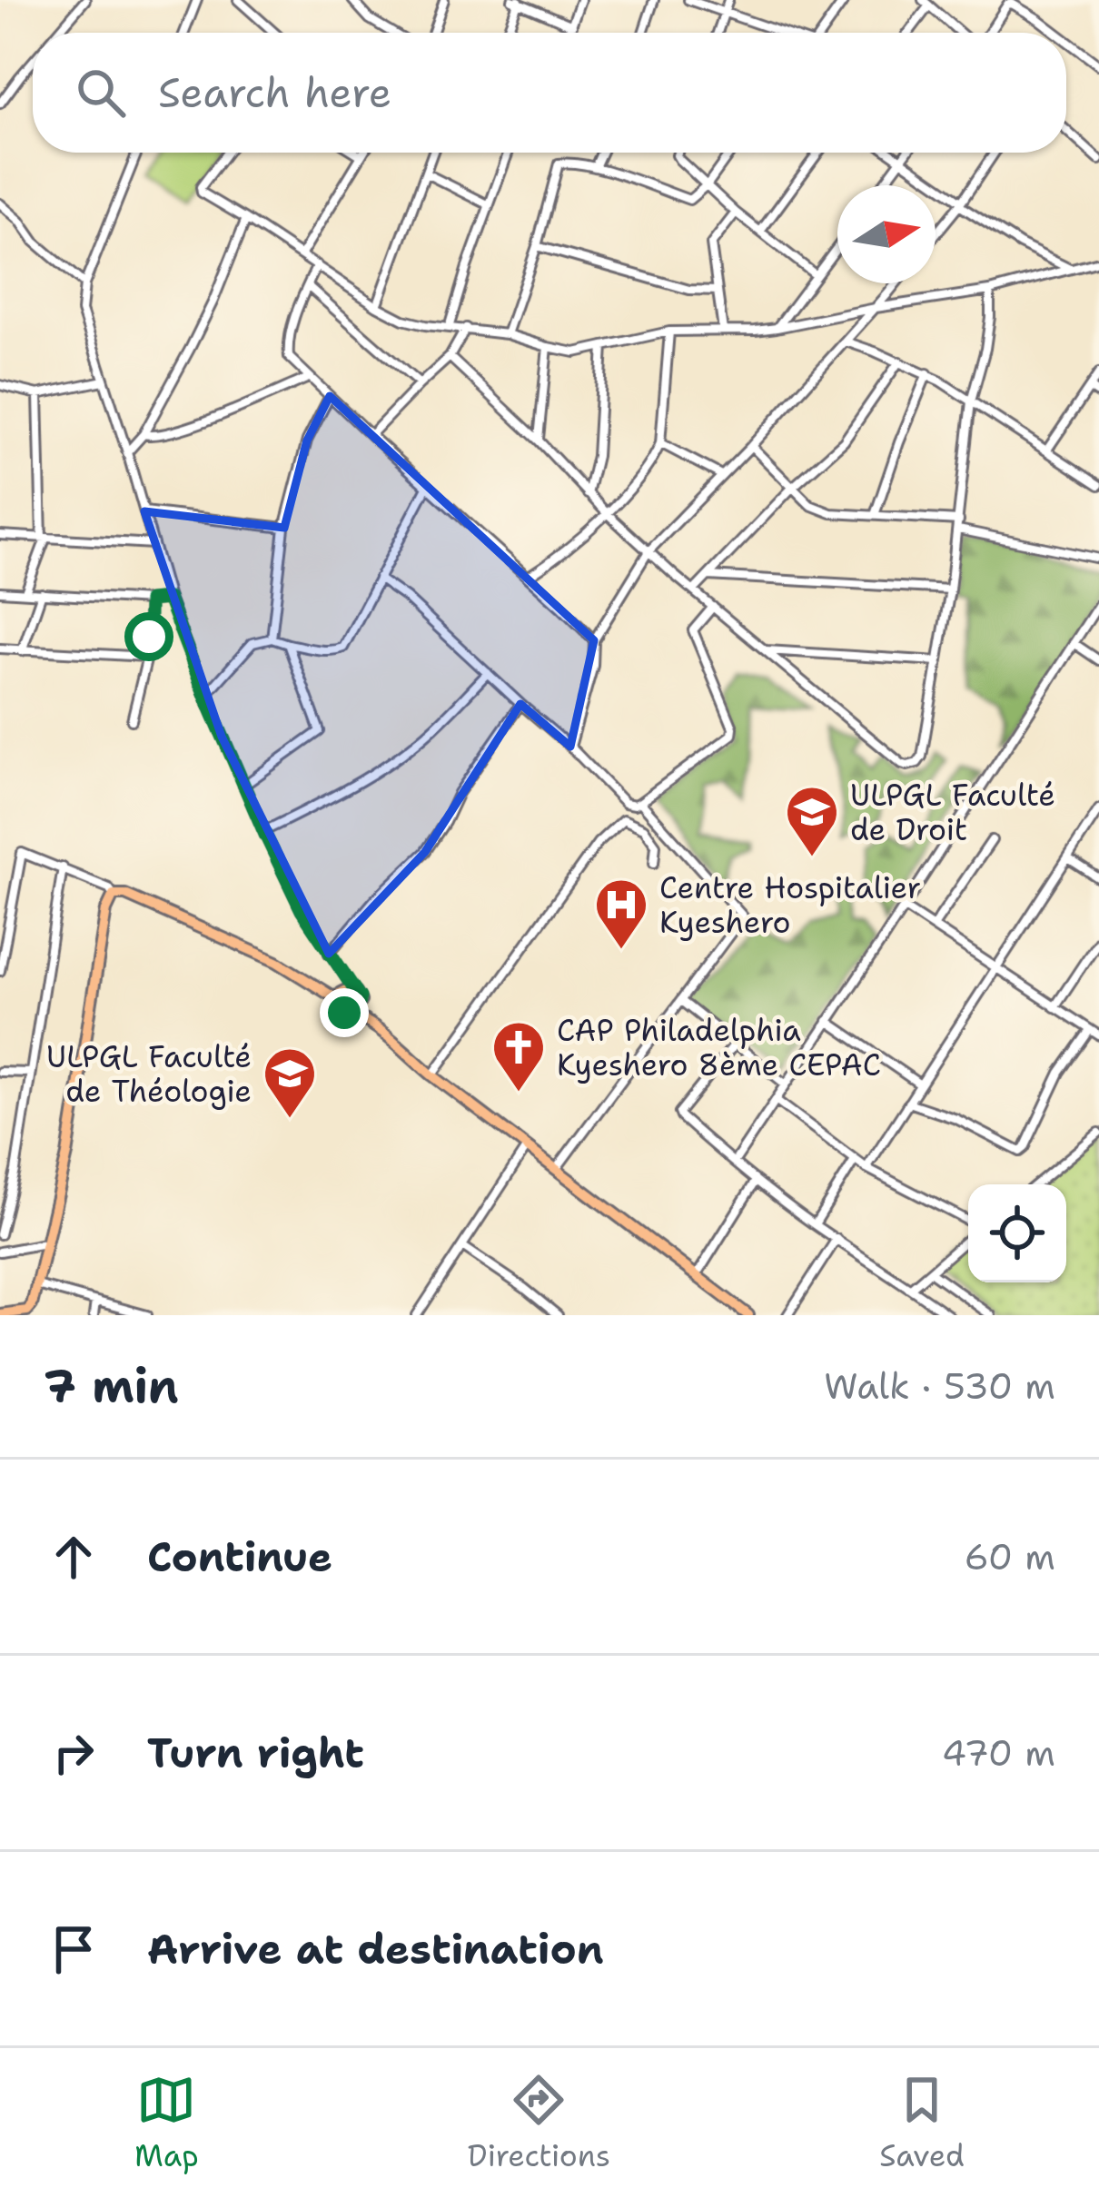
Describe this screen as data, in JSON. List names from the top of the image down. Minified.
{"places":{"school or university":["ULPGL Faculté de Droit","ULPGL Faculté de Théologie"],"hospital":["Centre Hospitalier Kyeshero"],"church":["CAP Philadelphia Kyeshero 8ème CEPAC"]},"north":"right","page":{"search":"Search here","heading":["7 min","Walk · 530 m"],"list":[["Continue","60 m"],["Turn right","470 m"],"Arrive at destination"],"nav":["Map","Directions","Saved"]}}
